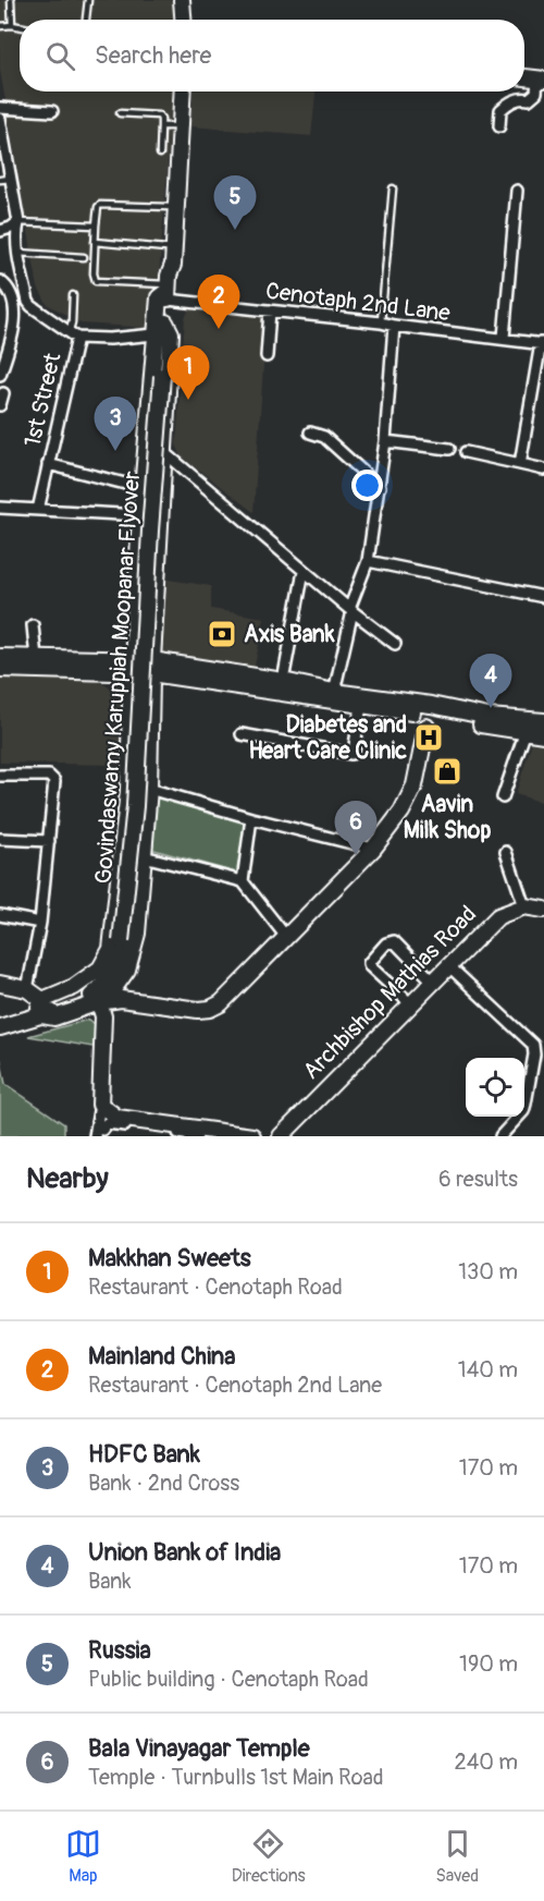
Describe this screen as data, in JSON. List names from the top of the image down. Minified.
{"streets":{"street":["Cenotaph 2nd Lane","1st Street","Govindaswamy Karuppiah Moopanar Flyover","Archbishop Mathias Road"]},"crossings":[["Cenotaph 2nd Lane","Govindaswamy Karuppiah Moopanar Flyover"]],"places":{"bank":["Axis Bank"],"hospital":["Diabetes and Heart Care Clinic"],"shop":["Aavin Milk Shop"]},"page":{"search":"Search here","pins":["5","2","1","3","4","6"],"heading":["Nearby","6 results"],"list":[{"mark":"1","name":"Makkhan Sweets","note":"Restaurant · Cenotaph Road","value":"130 m"},{"mark":"2","name":"Mainland China","note":"Restaurant · Cenotaph 2nd Lane","value":"140 m"},{"mark":"3","name":"HDFC Bank","note":"Bank · 2nd Cross","value":"170 m"},{"mark":"4","name":"Union Bank of India","note":"Bank","value":"170 m"},{"mark":"5","name":"Russia","note":"Public building · Cenotaph Road","value":"190 m"},{"mark":"6","name":"Bala Vinayagar Temple","note":"Temple · Turnbulls 1st Main Road","value":"240 m"}],"nav":["Map","Directions","Saved"]}}
